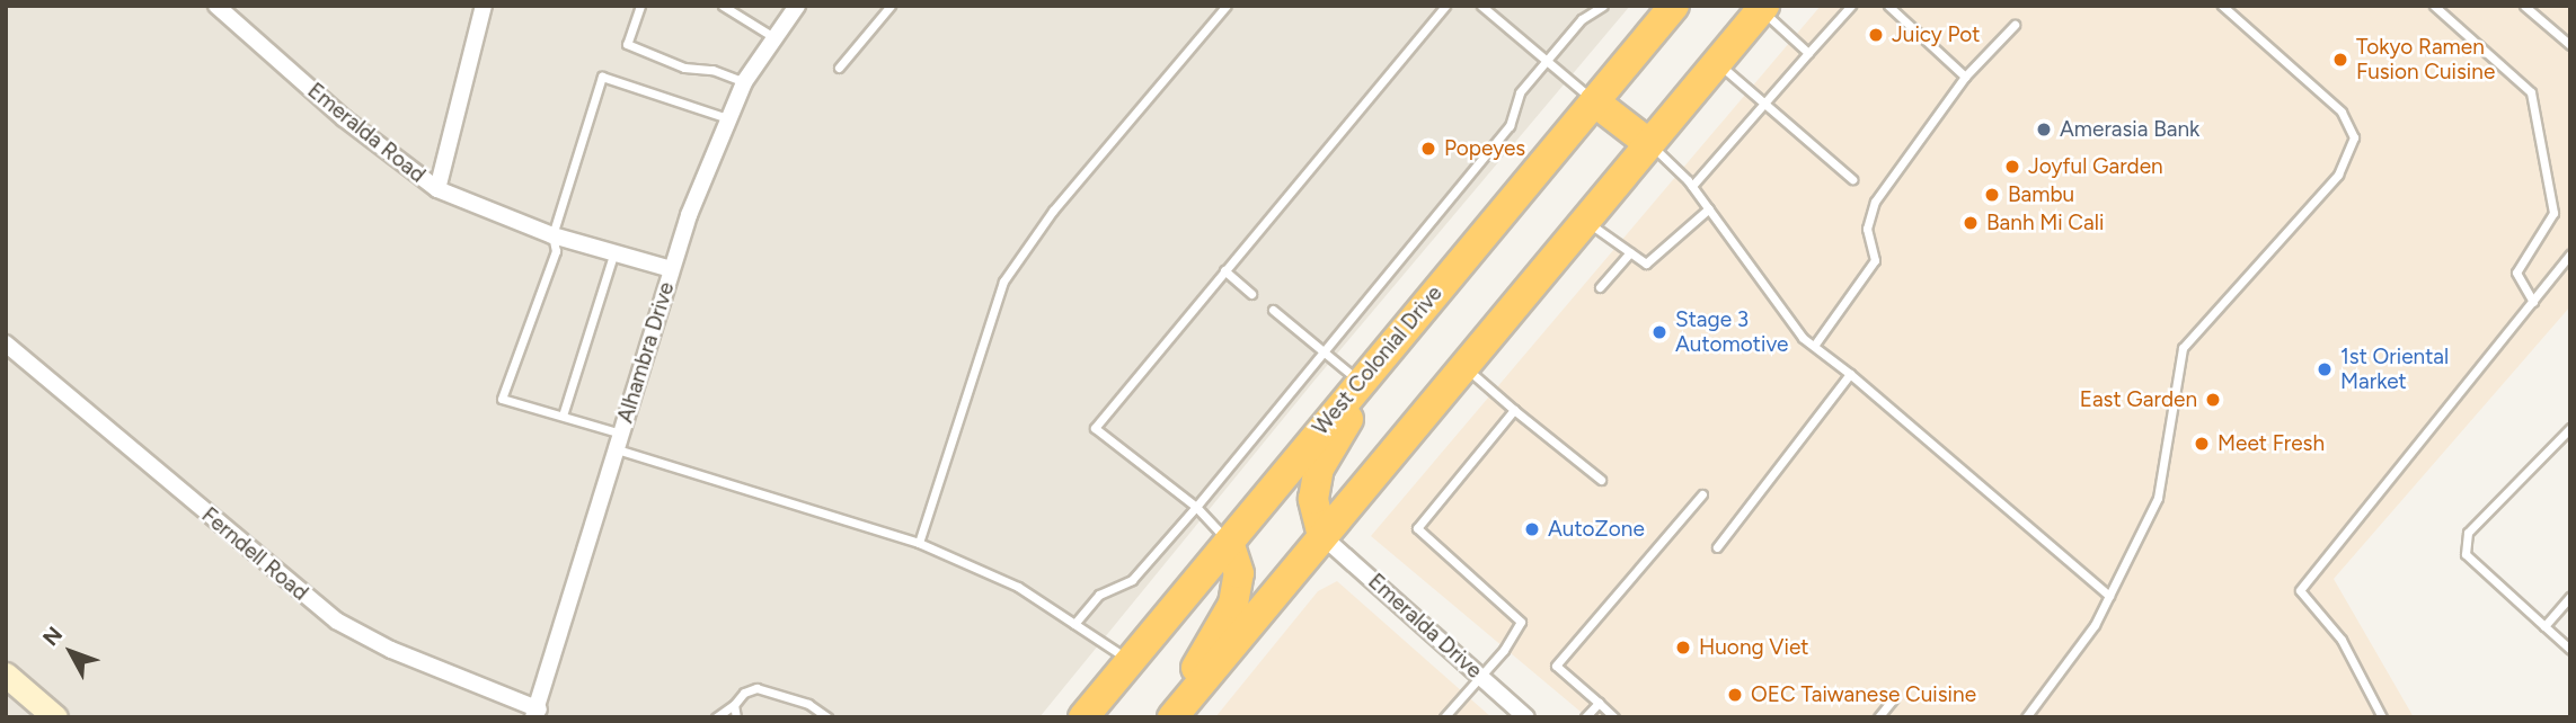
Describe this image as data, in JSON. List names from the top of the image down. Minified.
{"streets":{"highway":["West Colonial Drive"],"street":["Emeralda Road","Alhambra Drive","Ferndell Road","Emeralda Drive"]},"crossings":[["Emeralda Road","Alhambra Drive"],["Alhambra Drive","Ferndell Road"]],"places":["Juicy Pot","Tokyo Ramen Fusion Cuisine","Amerasia Bank","Popeyes","Joyful Garden","Bambu","Banh Mi Cali","Stage 3 Automotive","1st Oriental Market","East Garden","Meet Fresh","AutoZone","Huong Viet","OEC Taiwanese Cuisine"],"north":"top left"}
